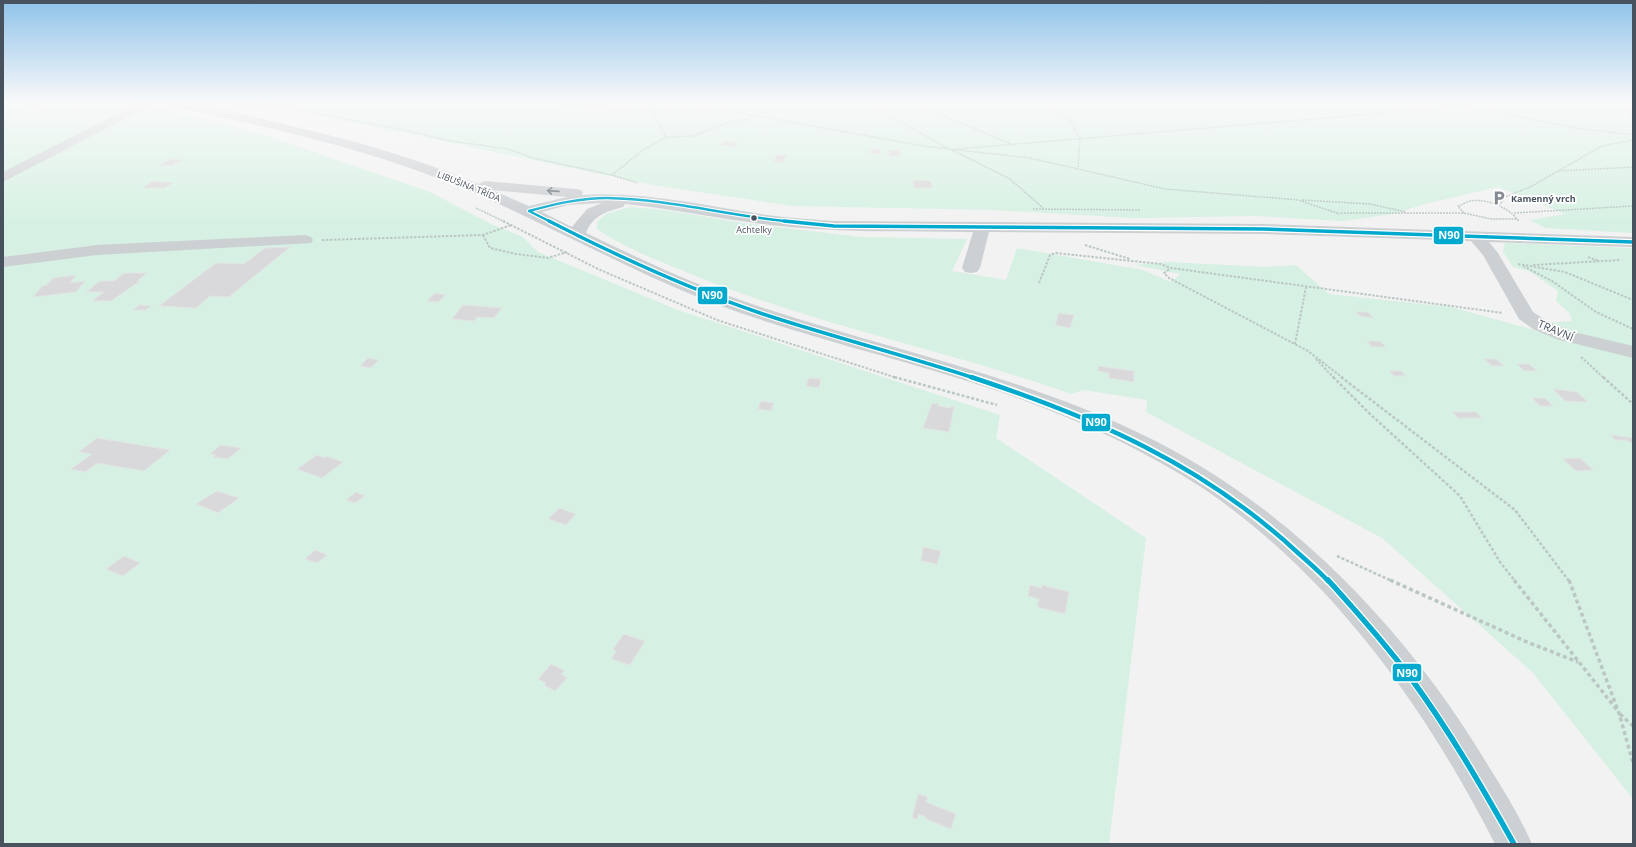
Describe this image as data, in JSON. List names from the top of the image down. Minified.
{"streets":{"street":["LIBUŠINA TŘÍDA","TRAVNÍ"]},"places":{"parking":["Kamenný vrch"],"other":["Achtelky"]},"lines":["transit line N90"]}
